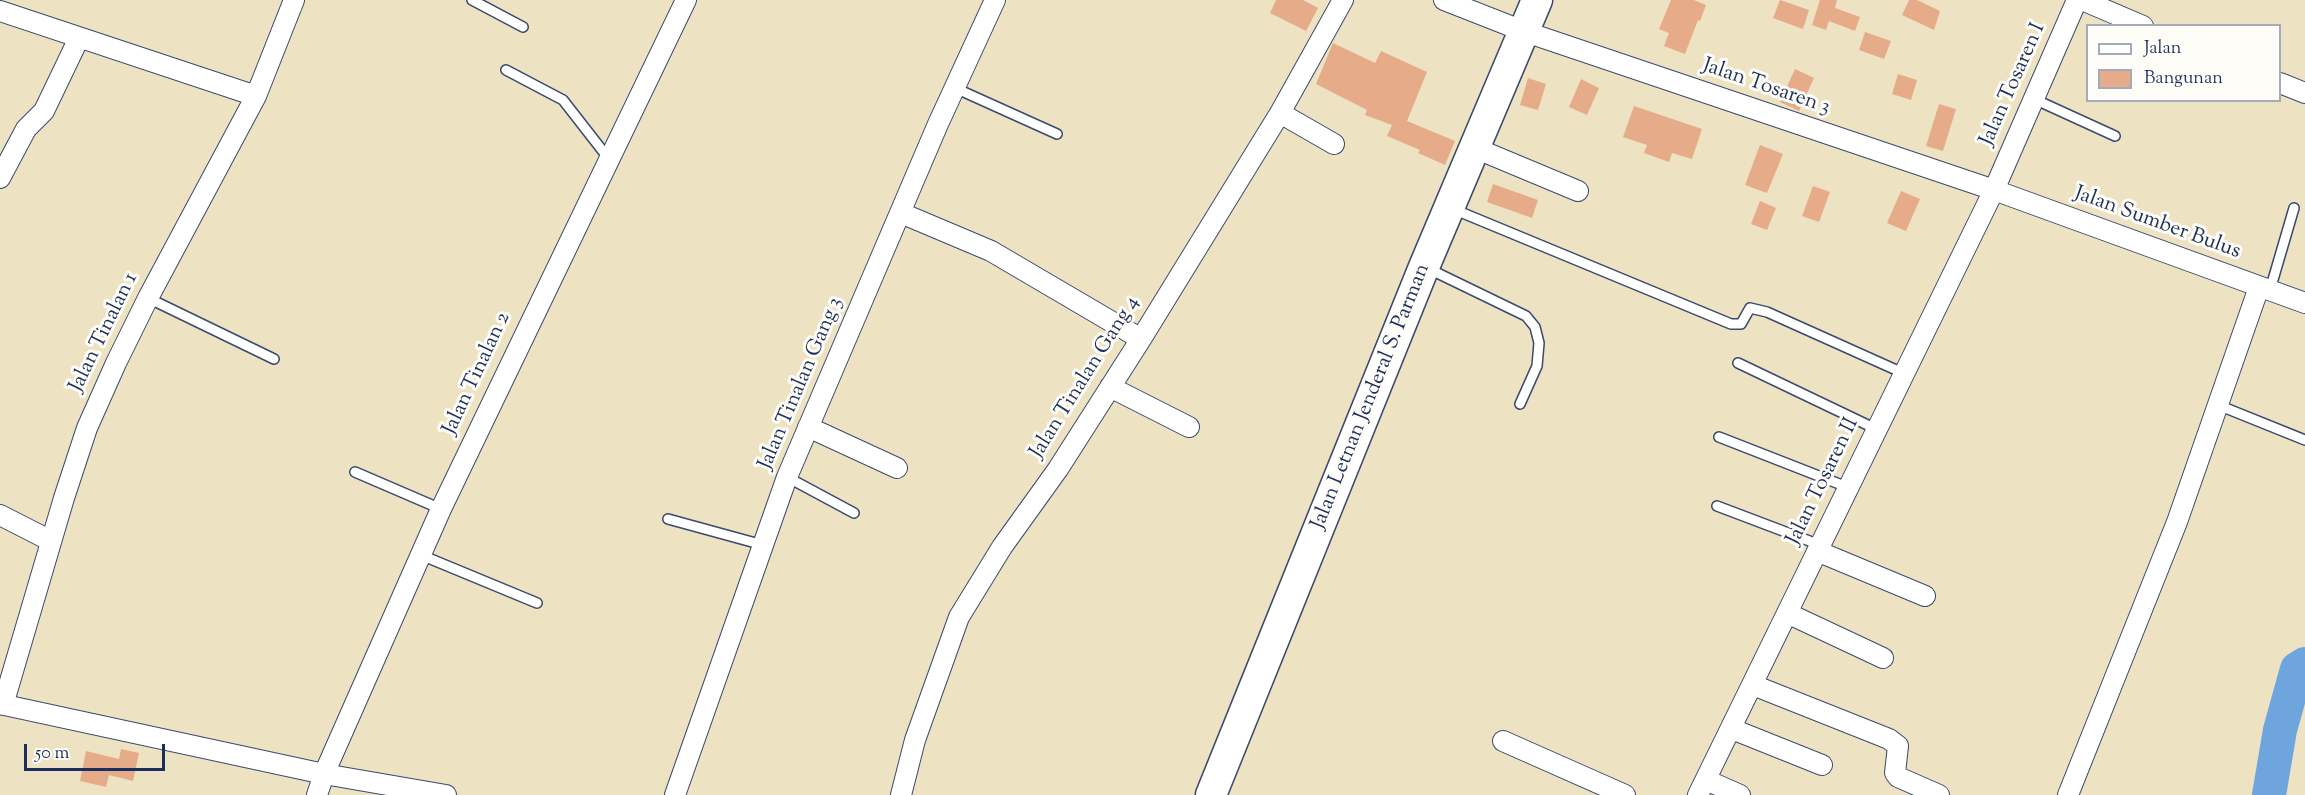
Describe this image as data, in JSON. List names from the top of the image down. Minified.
{"streets":{"main road":["Jalan Letnan Jenderal S. Parman"],"street":["Jalan Tosaren I","Jalan Tosaren 3","Jalan Sumber Bulus","Jalan Tinalan 1","Jalan Tinalan 2","Jalan Tinalan Gang 4","Jalan Tinalan Gang 3","Jalan Tosaren II"]},"crossings":[["Jalan Tosaren I","Jalan Tosaren 3"],["Jalan Tosaren I","Jalan Sumber Bulus"],["Jalan Tosaren I","Jalan Tosaren II"],["Jalan Tosaren 3","Jalan Sumber Bulus"],["Jalan Tosaren 3","Jalan Letnan Jenderal S. Parman"],["Jalan Tosaren 3","Jalan Tosaren II"],["Jalan Sumber Bulus","Jalan Tosaren II"]],"legend":["Jalan","Bangunan"],"scale_bar":"50 m"}
